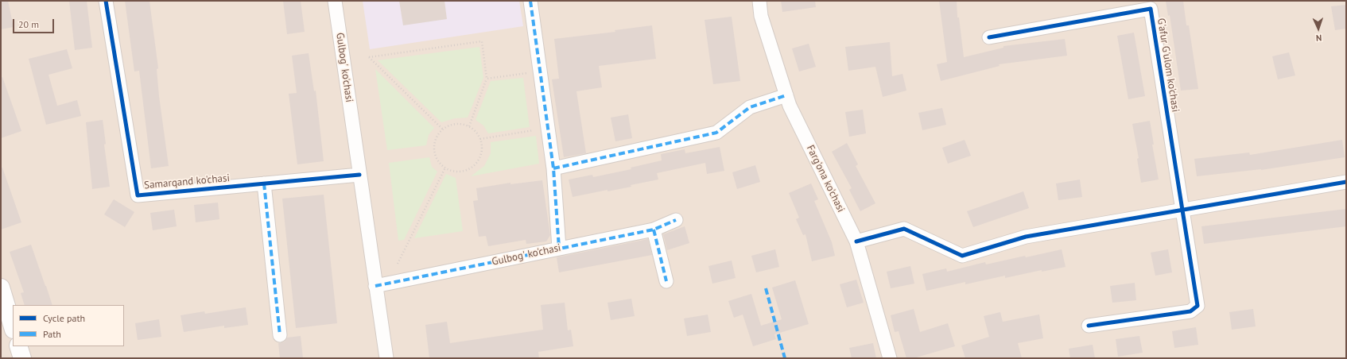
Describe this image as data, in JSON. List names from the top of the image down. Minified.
{"streets":{"street":["G'afur G'ulom ko'chasi","Gulbog' ko'chasi","Farg'ona ko'chasi","Samarqand ko'chasi"]},"crossings":[["Gulbog' ko'chasi","Samarqand ko'chasi"]],"legend":["Cycle path","Path"],"scale_bar":"20 m","north":"bottom"}
